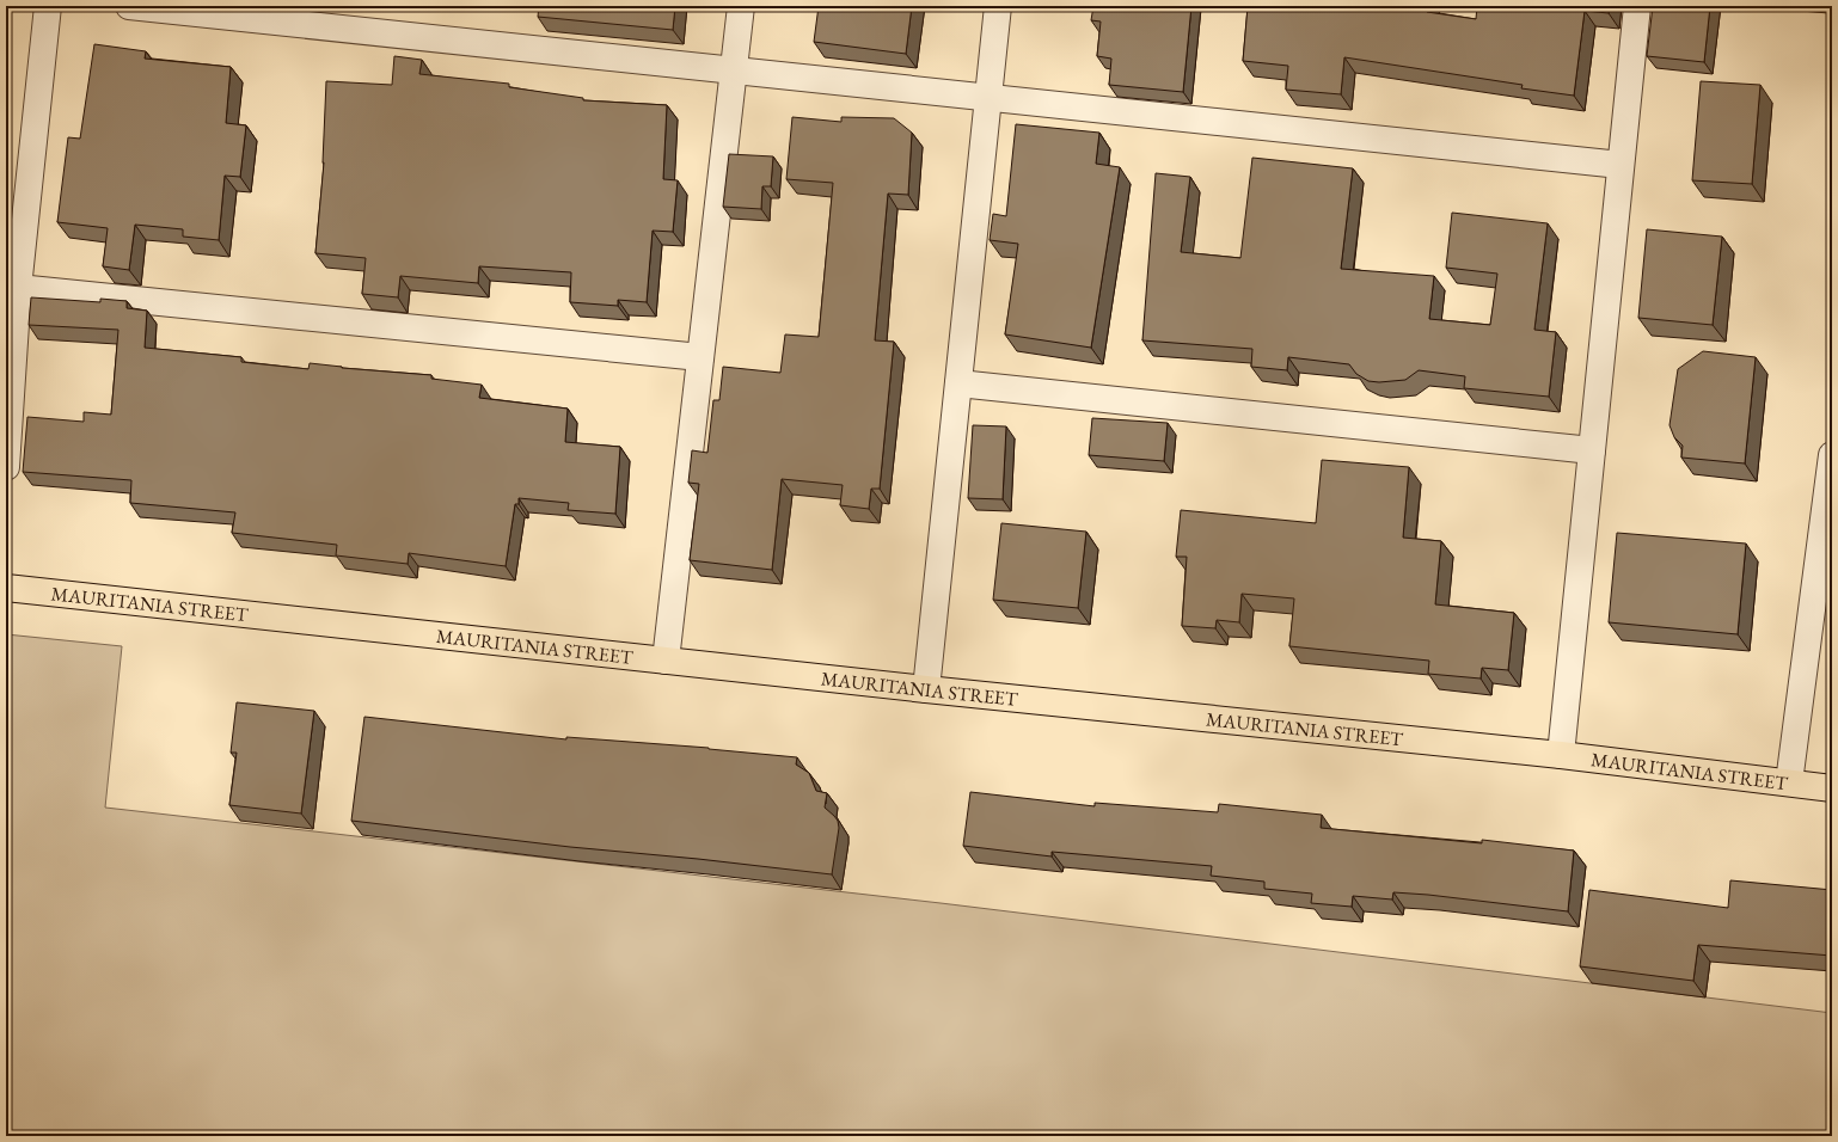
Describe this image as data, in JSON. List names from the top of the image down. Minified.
{"streets":{"main road":["MAURITANIA STREET"]}}
